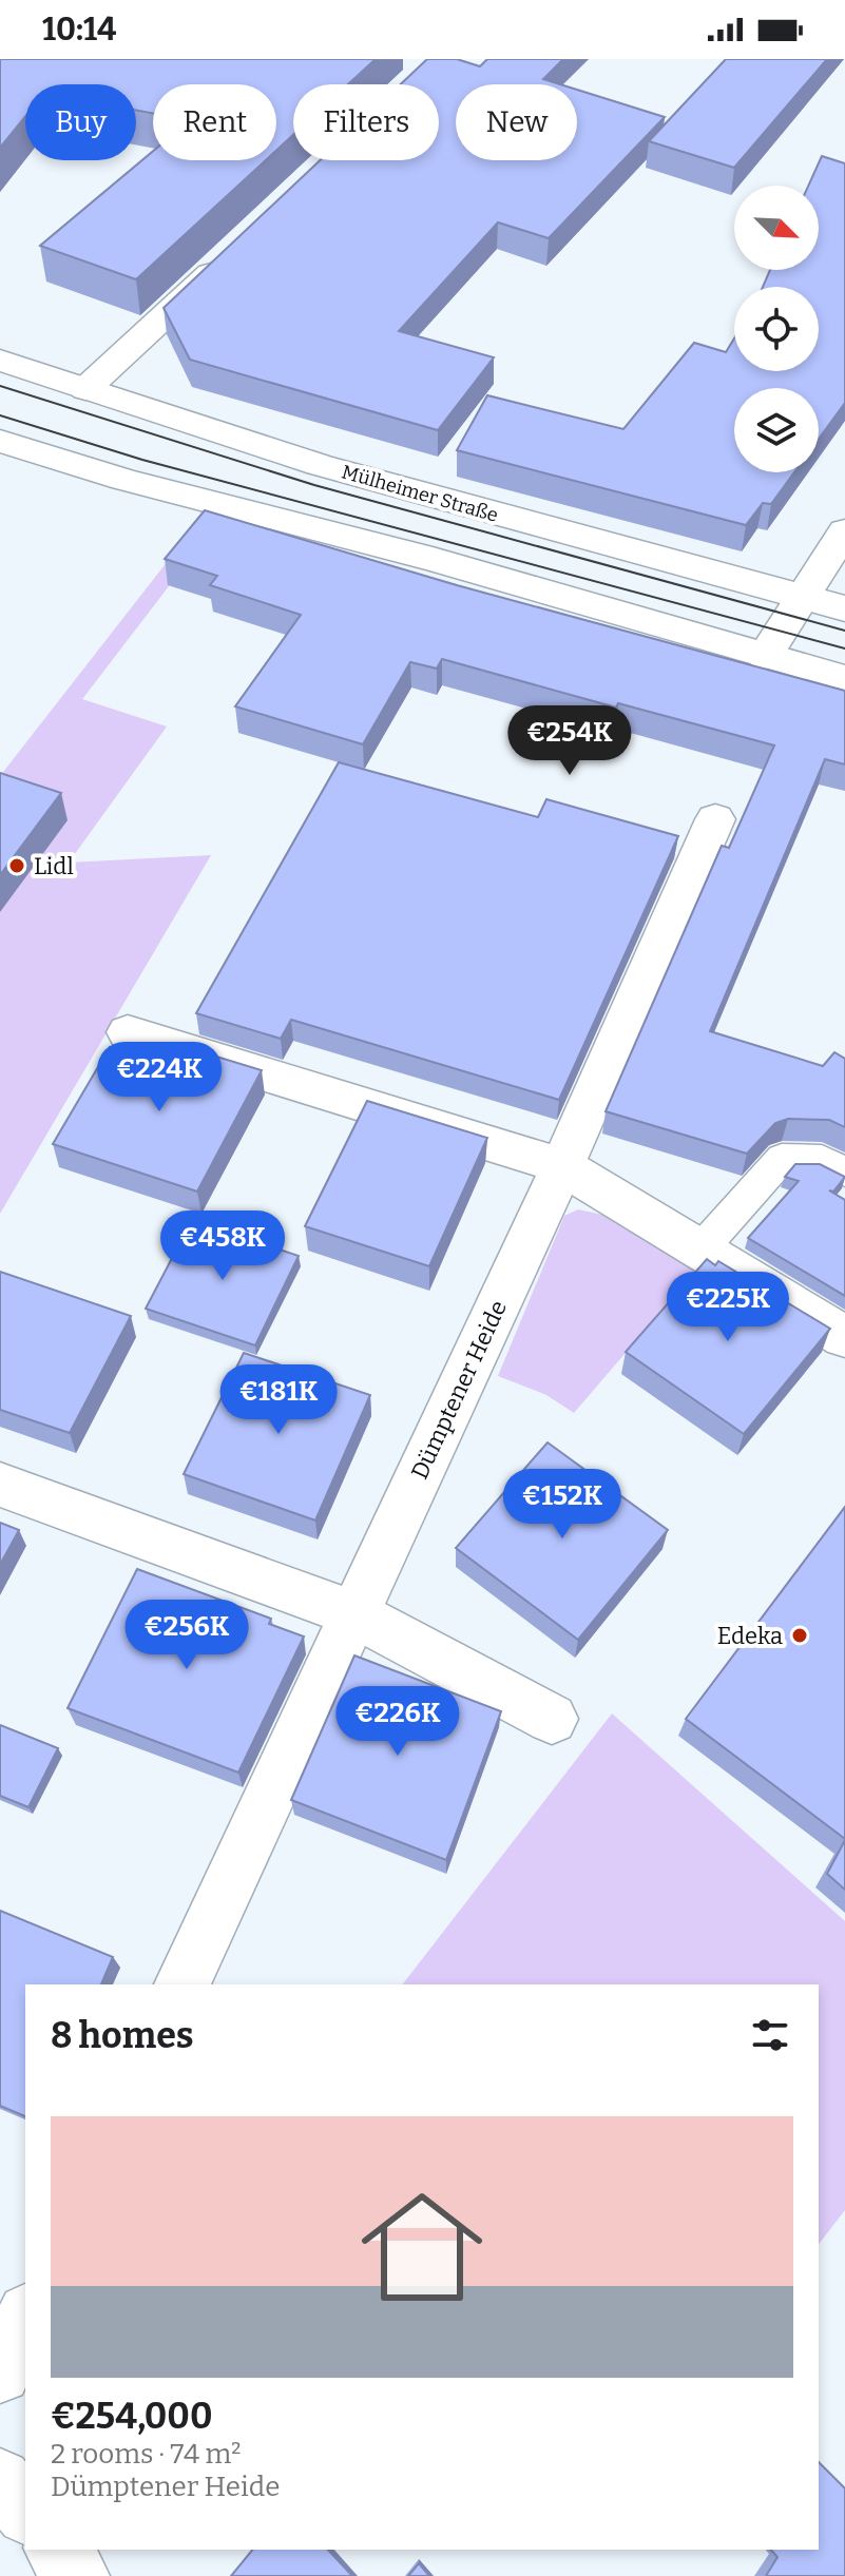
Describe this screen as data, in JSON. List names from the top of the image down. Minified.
{"streets":{"street":["Mülheimer Straße","Dümptener Heide"]},"places":["Lidl","Edeka"],"north":"bottom right","page":{"status":"10:14","chip":["Buy","Rent","Filters","New"],"price":["€254K","€224K","€458K","€225K","€181K","€152K","€256K","€226K"],"heading":"8 homes","list":[{"name":"€254,000","note":"2 rooms · 74 m² · Dümptener Heide"}]}}
